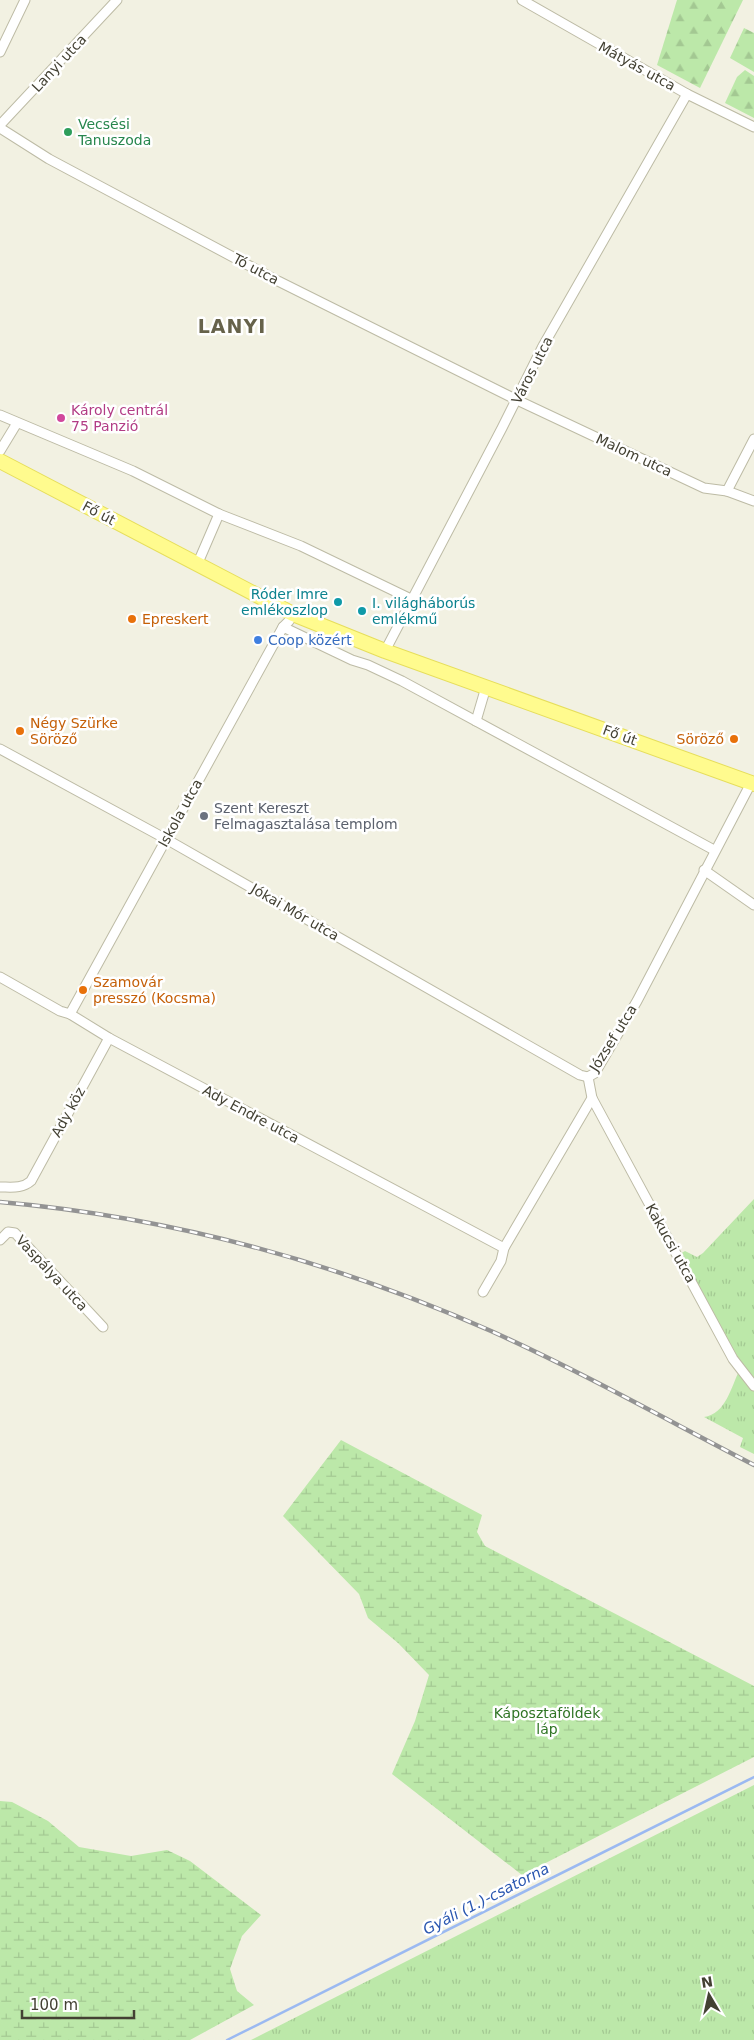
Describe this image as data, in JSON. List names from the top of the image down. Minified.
{"streets":{"main road":["Fő út"],"street":["Lanyi utca","Mátyás utca","Tó utca","Város utca","Malom utca","Iskola utca","Jókai Mór utca","József utca","Ady köz","Ady Endre utca","Kakucsi utca","Vaspálya utca"]},"crossings":[["Lanyi utca","Tó utca"],["Mátyás utca","Város utca"],["Tó utca","Város utca"],["Tó utca","Malom utca"],["Város utca","Malom utca"],["Város utca","Fő út"],["Fő út","Iskola utca"],["Fő út","József utca"],["Iskola utca","Jókai Mór utca"],["Iskola utca","Ady Endre utca"],["Jókai Mór utca","József utca"],["József utca","Kakucsi utca"],["Ady köz","Ady Endre utca"]],"districts":["LANYI"],"water":["Gyáli (1.)-csatorna"],"parks":["Káposztaföldek láp"],"places":["Vecsési Tanuszoda","Károly centrál 75 Panzió","Róder Imre emlékoszlop","I. világháborús emlékmű","Epreskert","Coop közért","Négy Szürke Söröző","Söröző","Szent Kereszt Felmagasztalása templom","Szamovár presszó (Kocsma)"],"scale_bar":"100 m","north":"top"}
